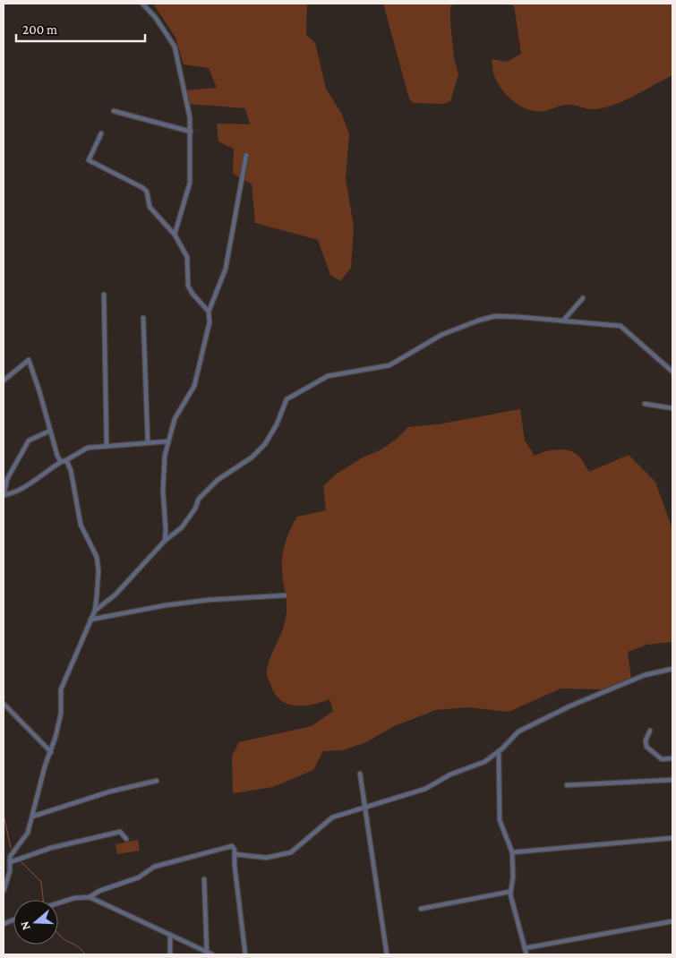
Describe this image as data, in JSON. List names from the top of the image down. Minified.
{"scale_bar":"200 m","north":"left"}
